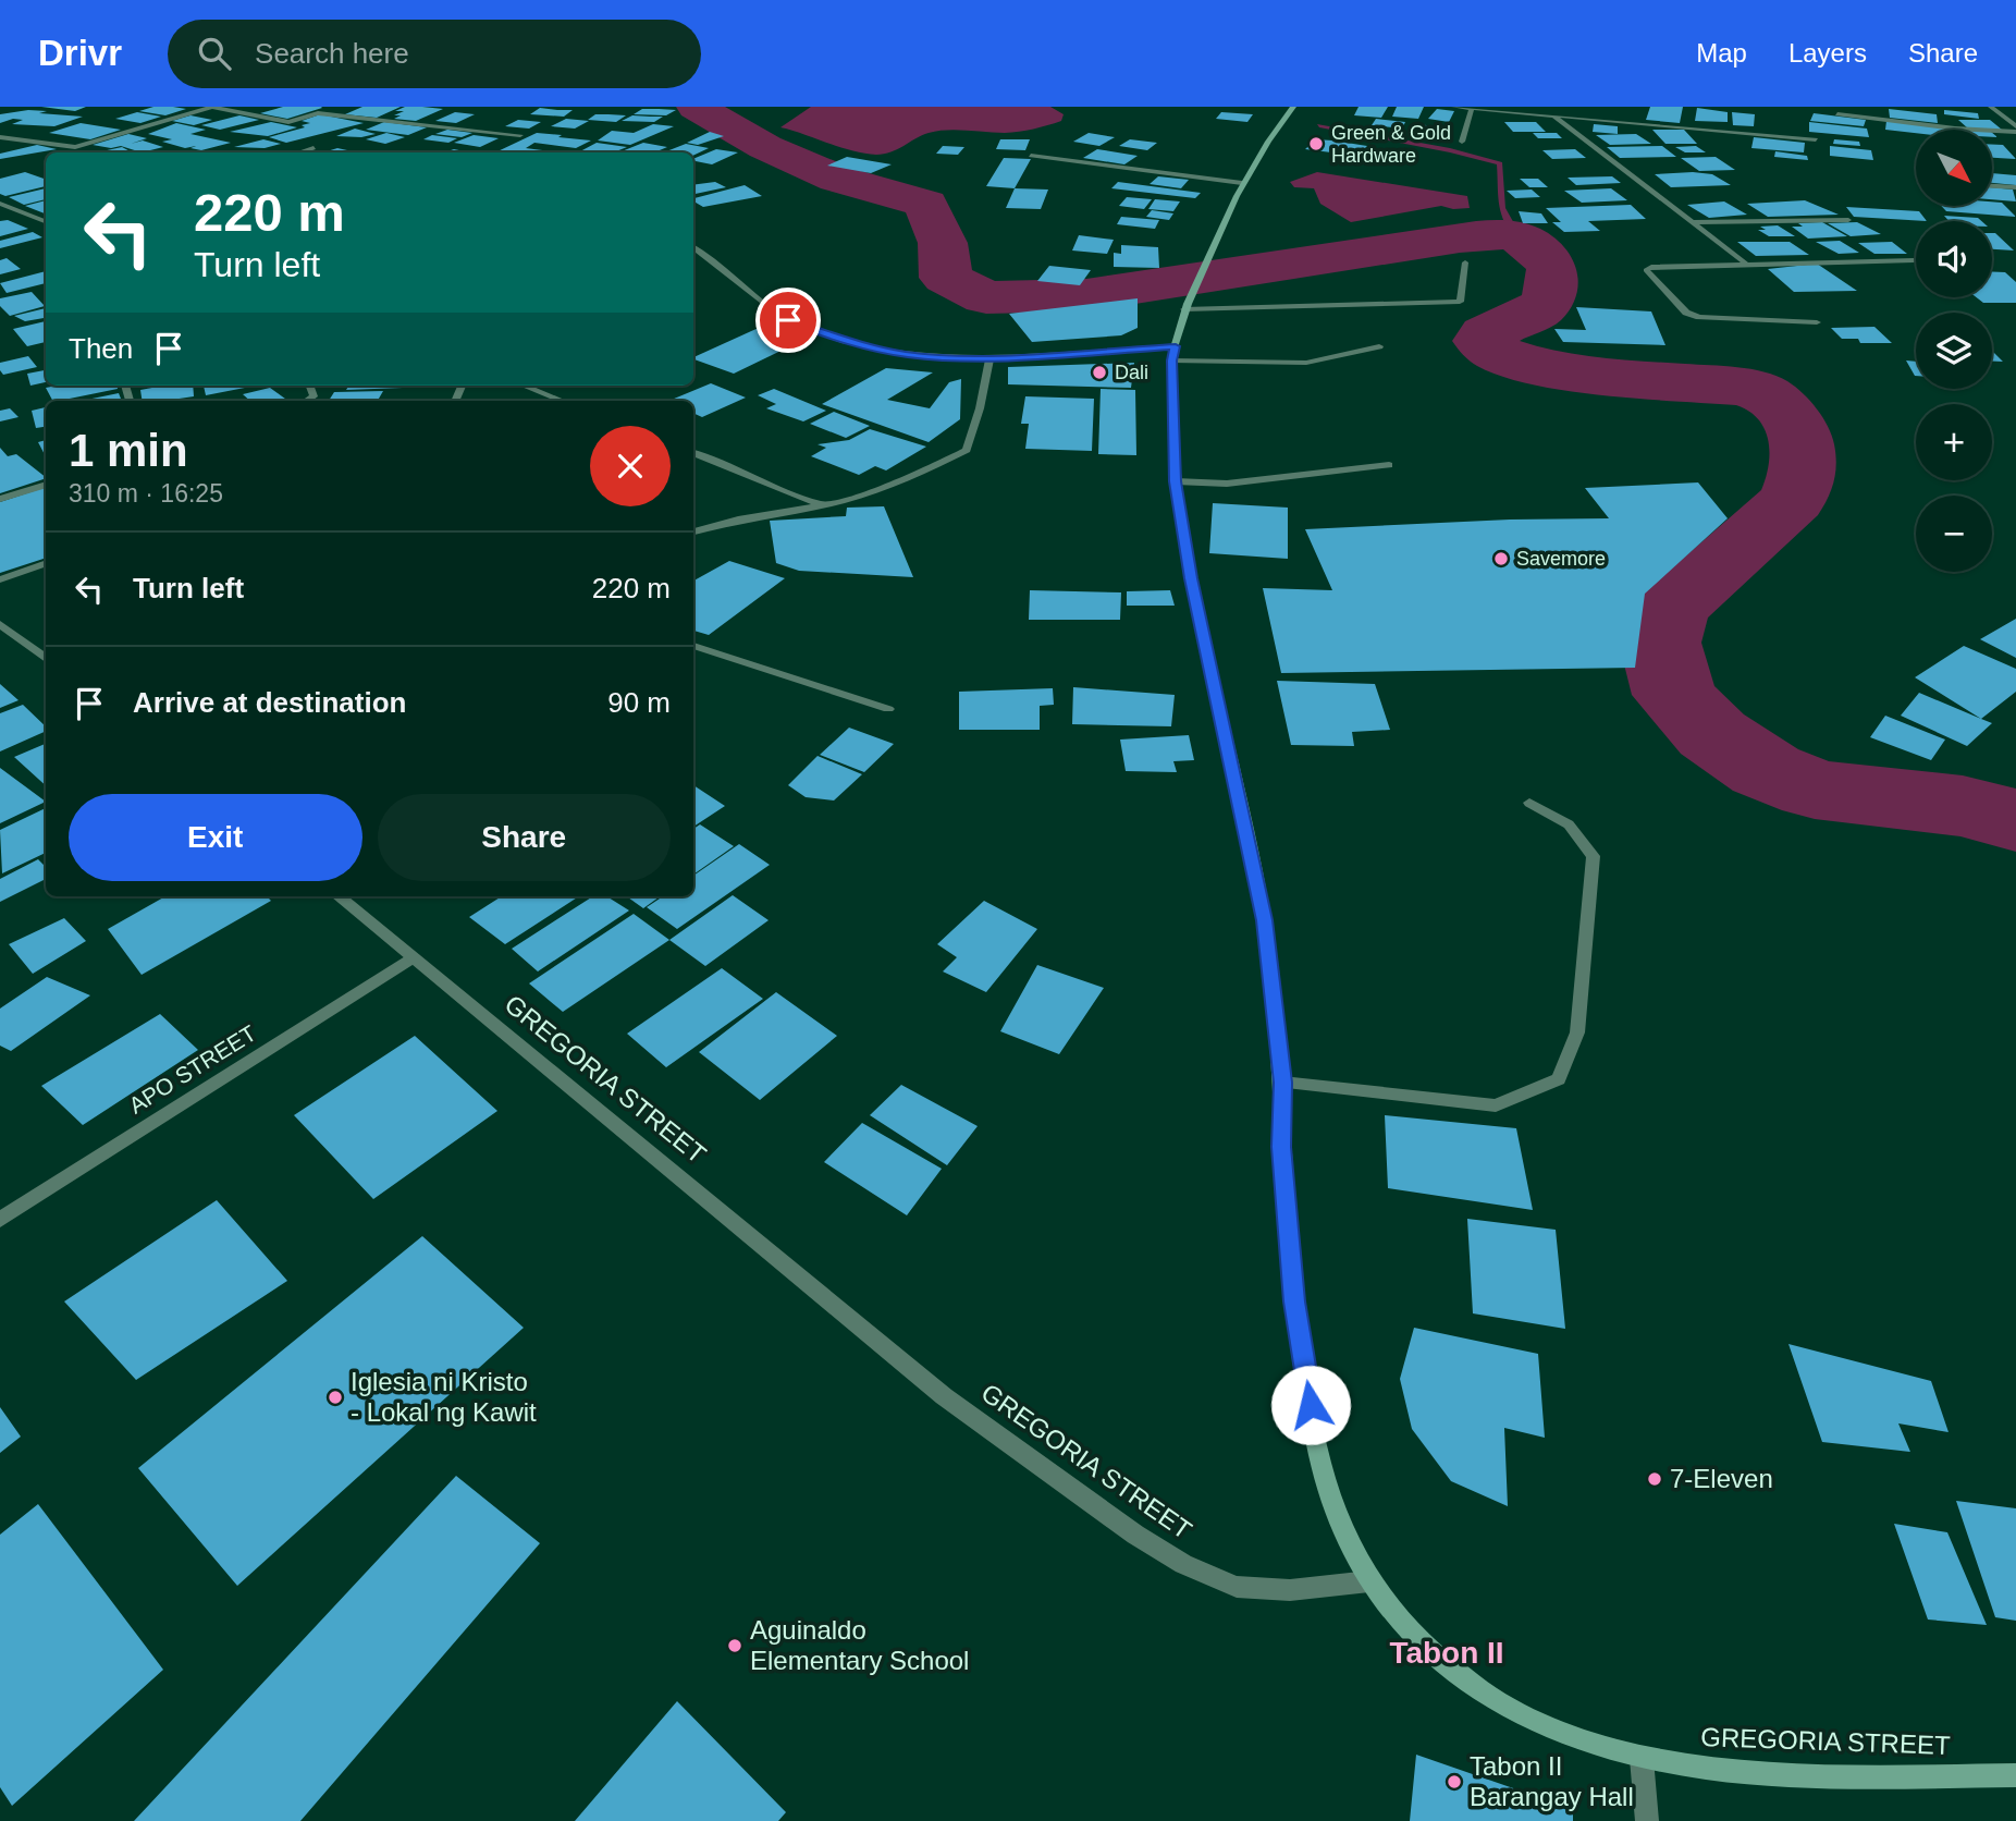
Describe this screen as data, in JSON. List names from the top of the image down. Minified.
{"streets":{"main road":["GREGORIA STREET"],"street":["APO STREET"]},"crossings":[["APO STREET","GREGORIA STREET"]],"districts":["Tabon II"],"places":["Green & Gold Hardware","Dali","Savemore","Iglesia ni Kristo - Lokal ng Kawit","7-Eleven","Aguinaldo Elementary School","Tabon II Barangay Hall"],"north":"bottom right","page":{"header":"Drivr","search":"Search here","nav":["Map","Layers","Share"],"map_buttons":["+","−"],"turn":["220 m","Turn left"],"then":"Then","heading":["1 min","310 m · 16:25"],"list":[{"name":"Turn left","value":"220 m"},{"name":"Arrive at destination","value":"90 m"}],"buttons":["Exit","Share"]}}
